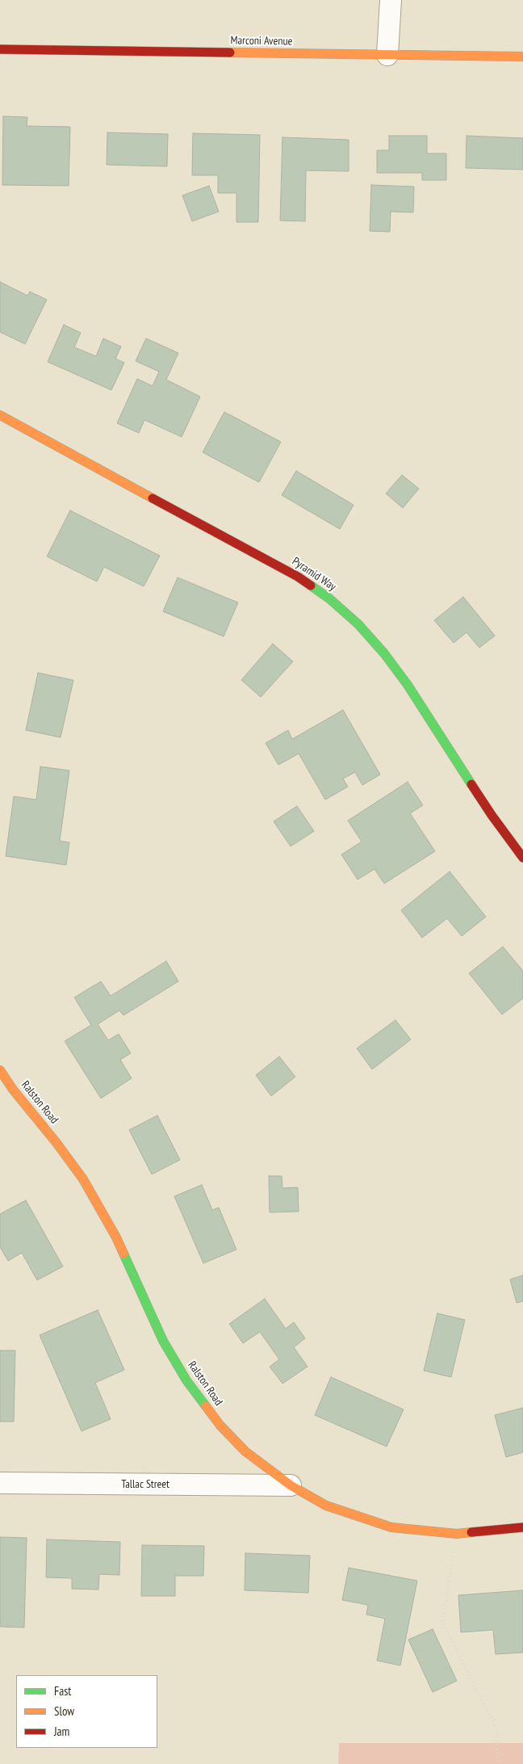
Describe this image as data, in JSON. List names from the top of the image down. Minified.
{"streets":{"street":["Marconi Avenue","Pyramid Way","Ralston Road","Tallac Street"]},"crossings":[["Ralston Road","Tallac Street"]],"legend":["Fast","Slow","Jam"]}
